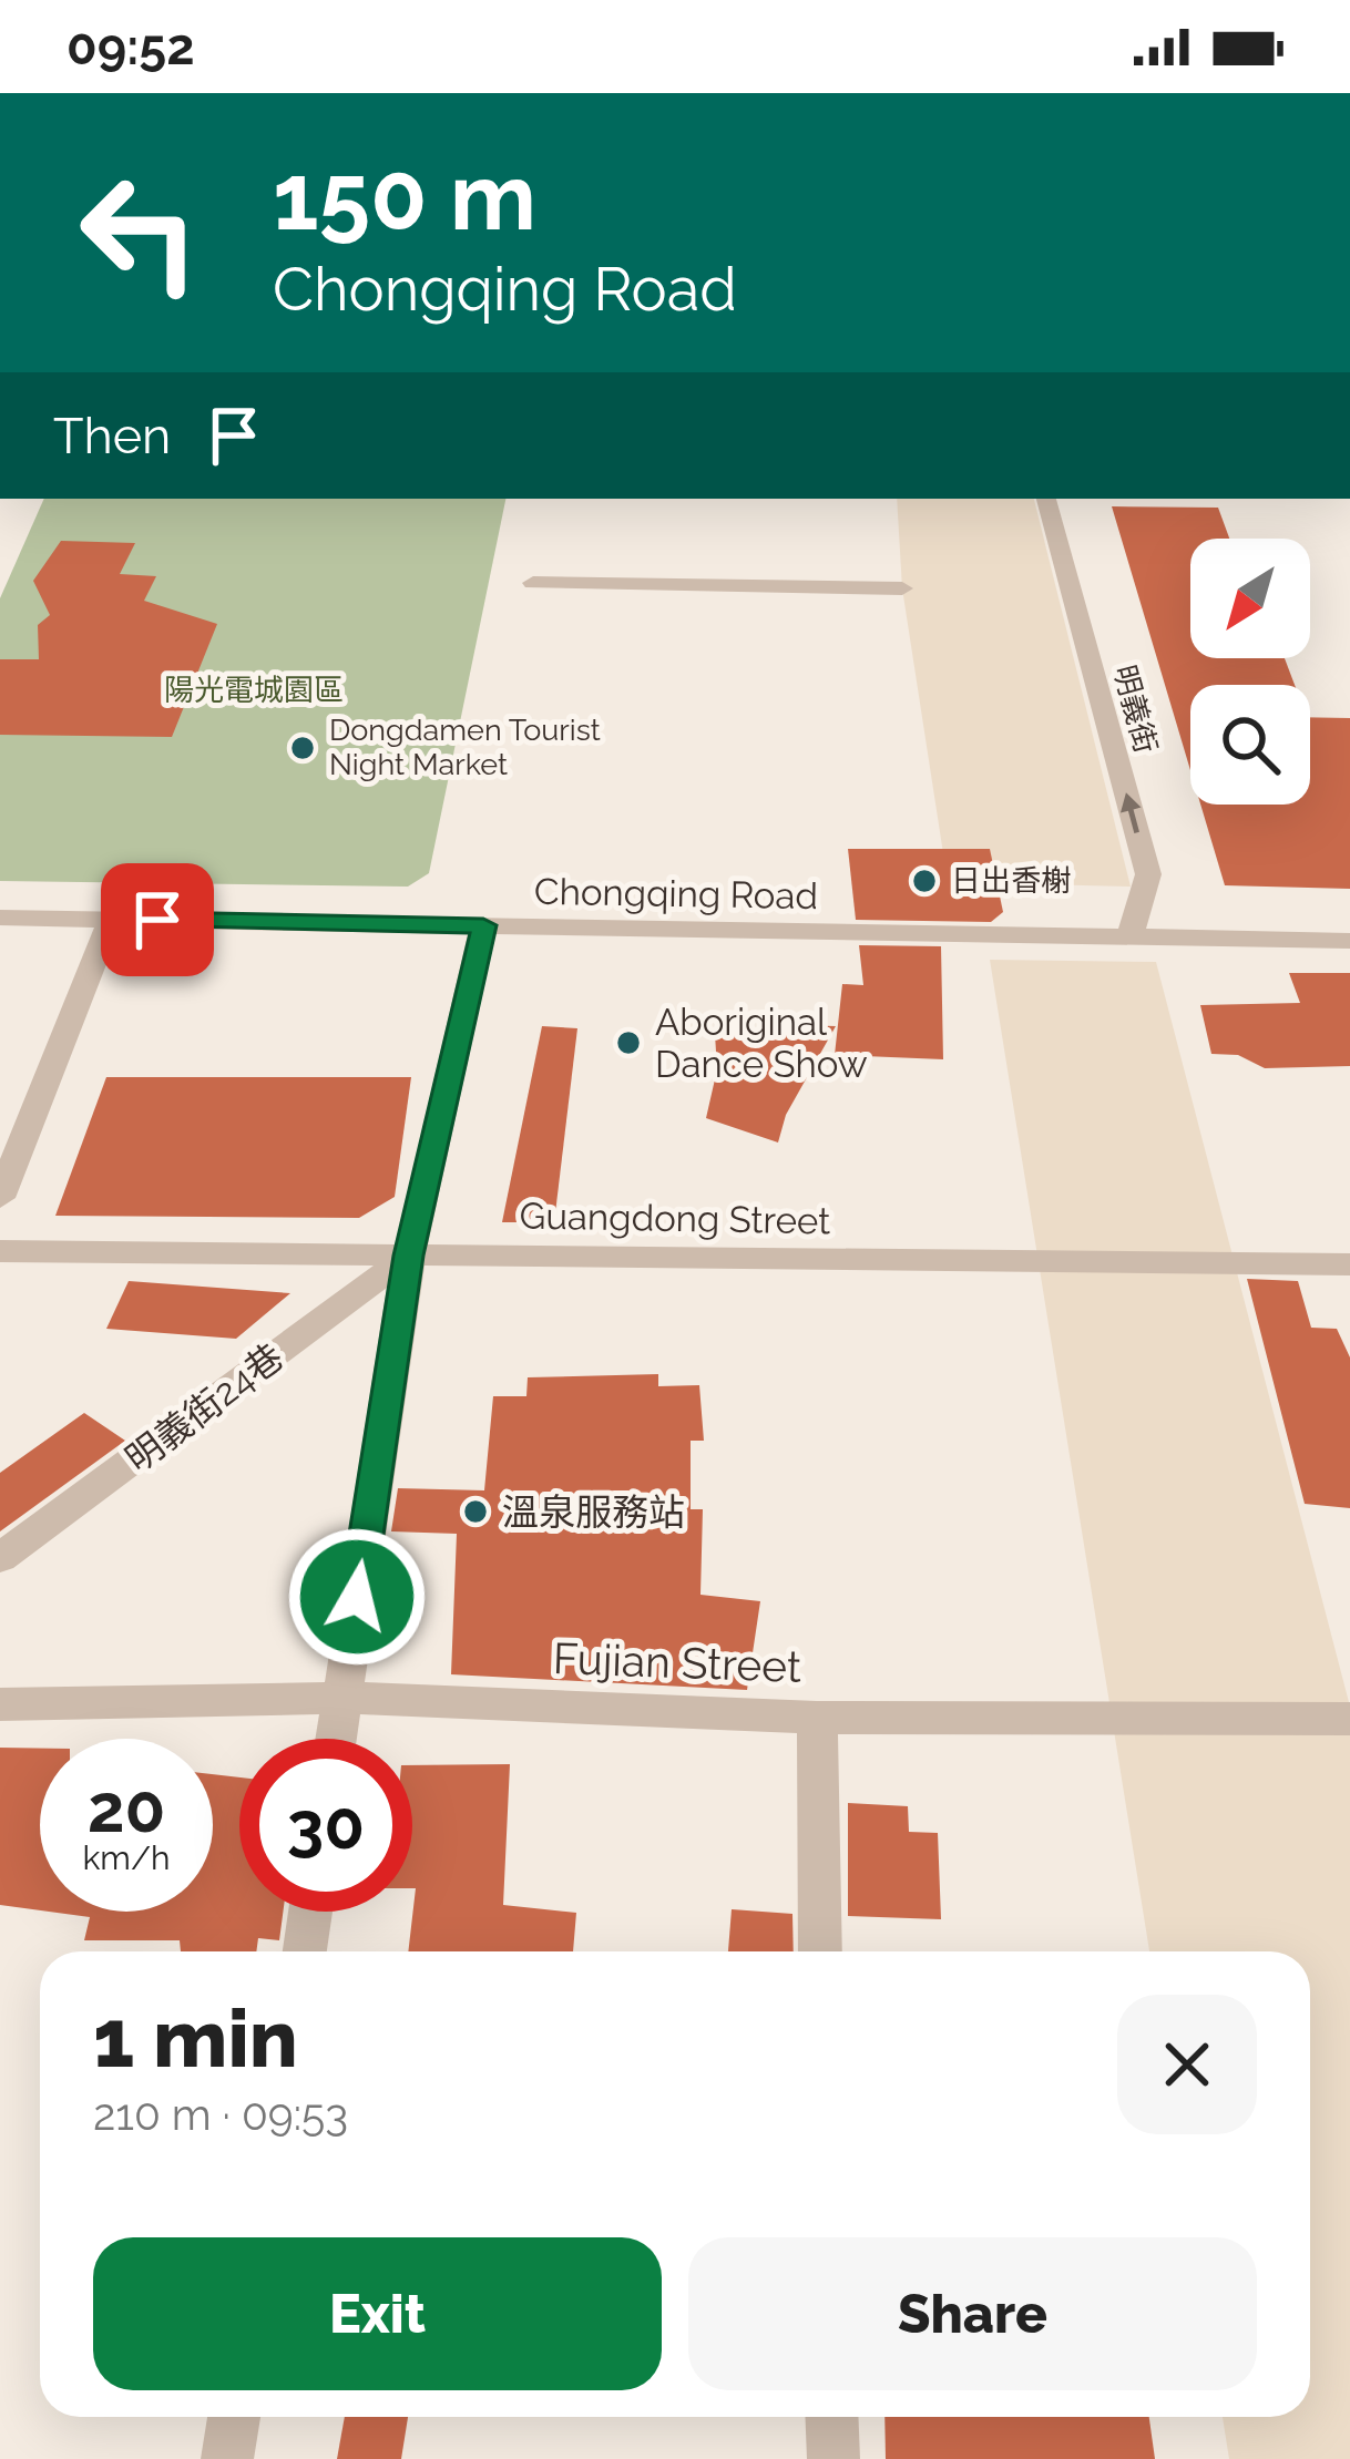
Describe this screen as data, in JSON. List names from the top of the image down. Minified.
{"streets":{"street":["明義街","Chongqing Road","Guangdong Street","明義街24巷","Fujian Street"]},"crossings":[["明義街","Chongqing Road"],["Guangdong Street","明義街24巷"]],"one_way":["明義街"],"parks":["陽光電城園區"],"places":["Dongdamen Tourist Night Market","日出香榭","Aboriginal Dance Show","溫泉服務站"],"north":"bottom left","page":{"status":"09:52","turn":["150 m","Chongqing Road"],"then":"Then","speed":"20 km/h","limit":"30","heading":["1 min","210 m · 09:53"],"buttons":["Exit","Share"]}}
